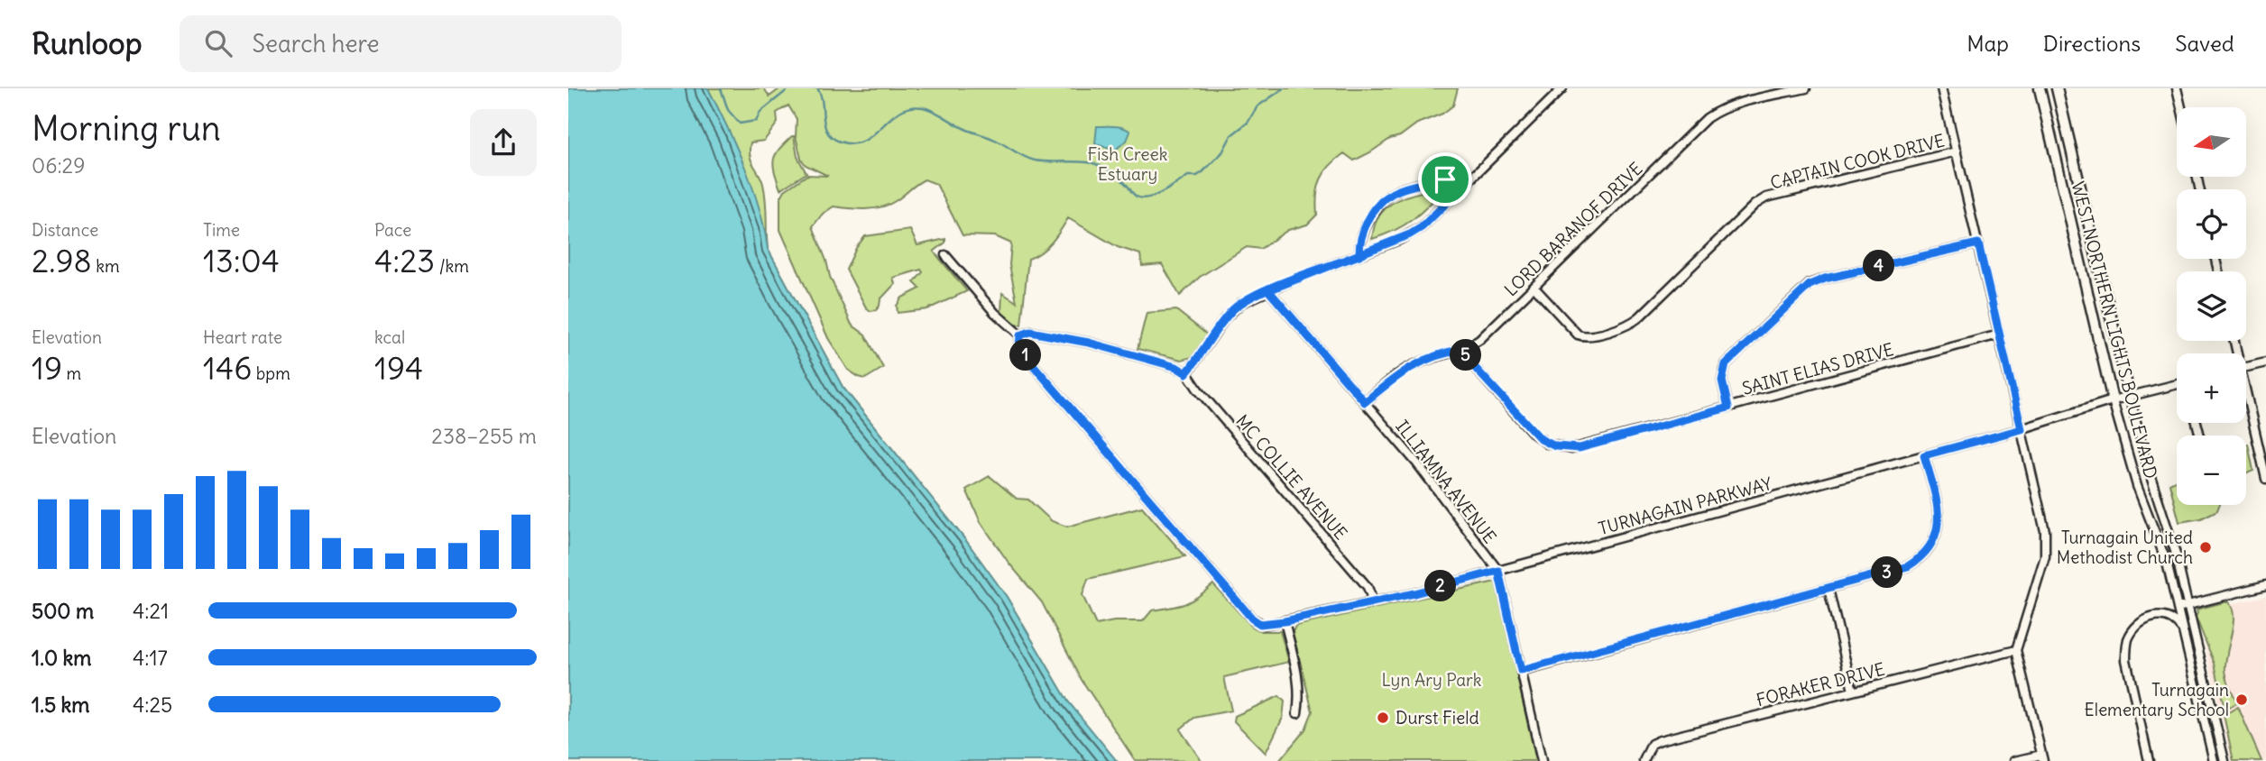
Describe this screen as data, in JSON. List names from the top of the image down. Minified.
{"streets":{"main road":["WEST NORTHERN LIGHTS BOULEVARD"],"street":["CAPTAIN COOK DRIVE","LORD BARANOF DRIVE","SAINT ELIAS DRIVE","MC COLLIE AVENUE","ILLIAMNA AVENUE","TURNAGAIN PARKWAY","FORAKER DRIVE"]},"crossings":[["CAPTAIN COOK DRIVE","LORD BARANOF DRIVE"],["LORD BARANOF DRIVE","SAINT ELIAS DRIVE"],["LORD BARANOF DRIVE","ILLIAMNA AVENUE"],["WEST NORTHERN LIGHTS BOULEVARD","TURNAGAIN PARKWAY"],["MC COLLIE AVENUE","TURNAGAIN PARKWAY"],["ILLIAMNA AVENUE","TURNAGAIN PARKWAY"]],"parks":["Fish Creek Estuary","Lyn Ary Park"],"places":["Turnagain United Methodist Church","Turnagain Elementary School","Durst Field"],"north":"left","page":{"header":"Runloop","search":"Search here","nav":["Map","Directions","Saved"],"heading":["Morning run","06:29"],"map_buttons":["+","−"],"stats":[["Distance","2.98 km"],["Time","13:04"],["Pace","4:23 /km"],["Elevation","19 m"],["Heart rate","146 bpm"],["kcal","194"]],"pins":["4","1","5","3","2"],"chart":["Elevation","238–255 m"],"list":[{"name":"500 m","note":"4:21"},{"name":"1.0 km","note":"4:17"},{"name":"1.5 km","note":"4:25"}]}}
